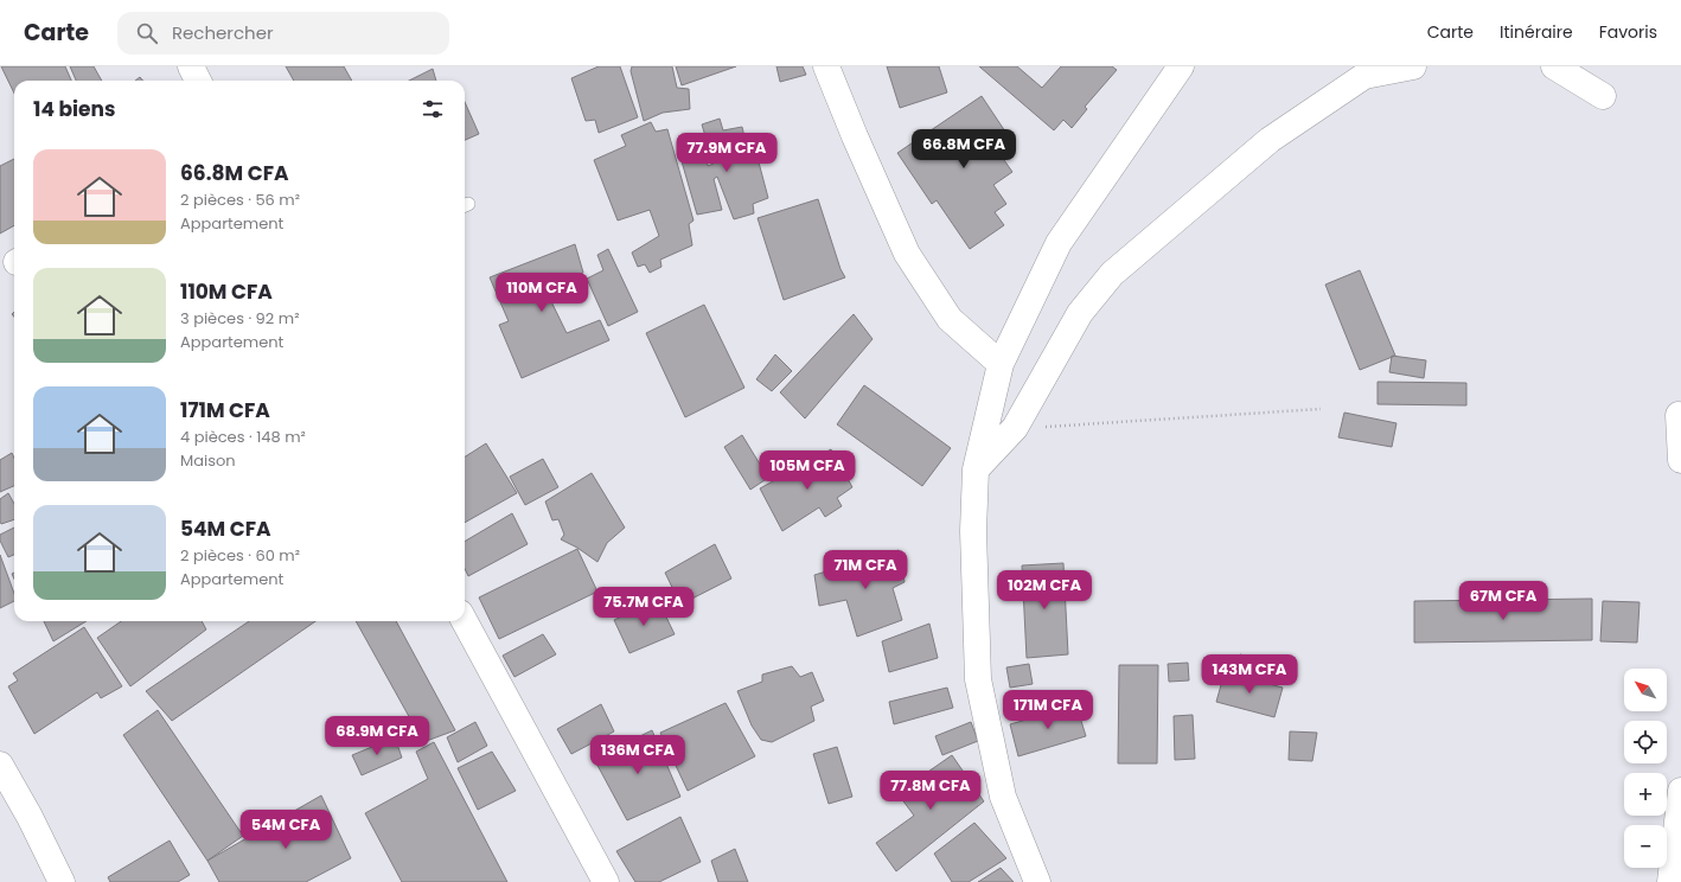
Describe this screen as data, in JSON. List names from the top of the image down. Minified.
{"north":"top left","page":{"header":"Carte","search":"Rechercher","nav":["Carte","Itinéraire","Favoris"],"heading":"14 biens","price":["66.8M CFA","77.9M CFA","110M CFA","105M CFA","71M CFA","102M CFA","67M CFA","75.7M CFA","143M CFA","171M CFA","68.9M CFA","136M CFA","77.8M CFA","54M CFA"],"list":[{"name":"66.8M CFA","note":"2 pièces · 56 m² · Appartement"},{"name":"110M CFA","note":"3 pièces · 92 m² · Appartement"},{"name":"171M CFA","note":"4 pièces · 148 m² · Maison"},{"name":"54M CFA","note":"2 pièces · 60 m² · Appartement"}],"map_buttons":["+","−"]}}
